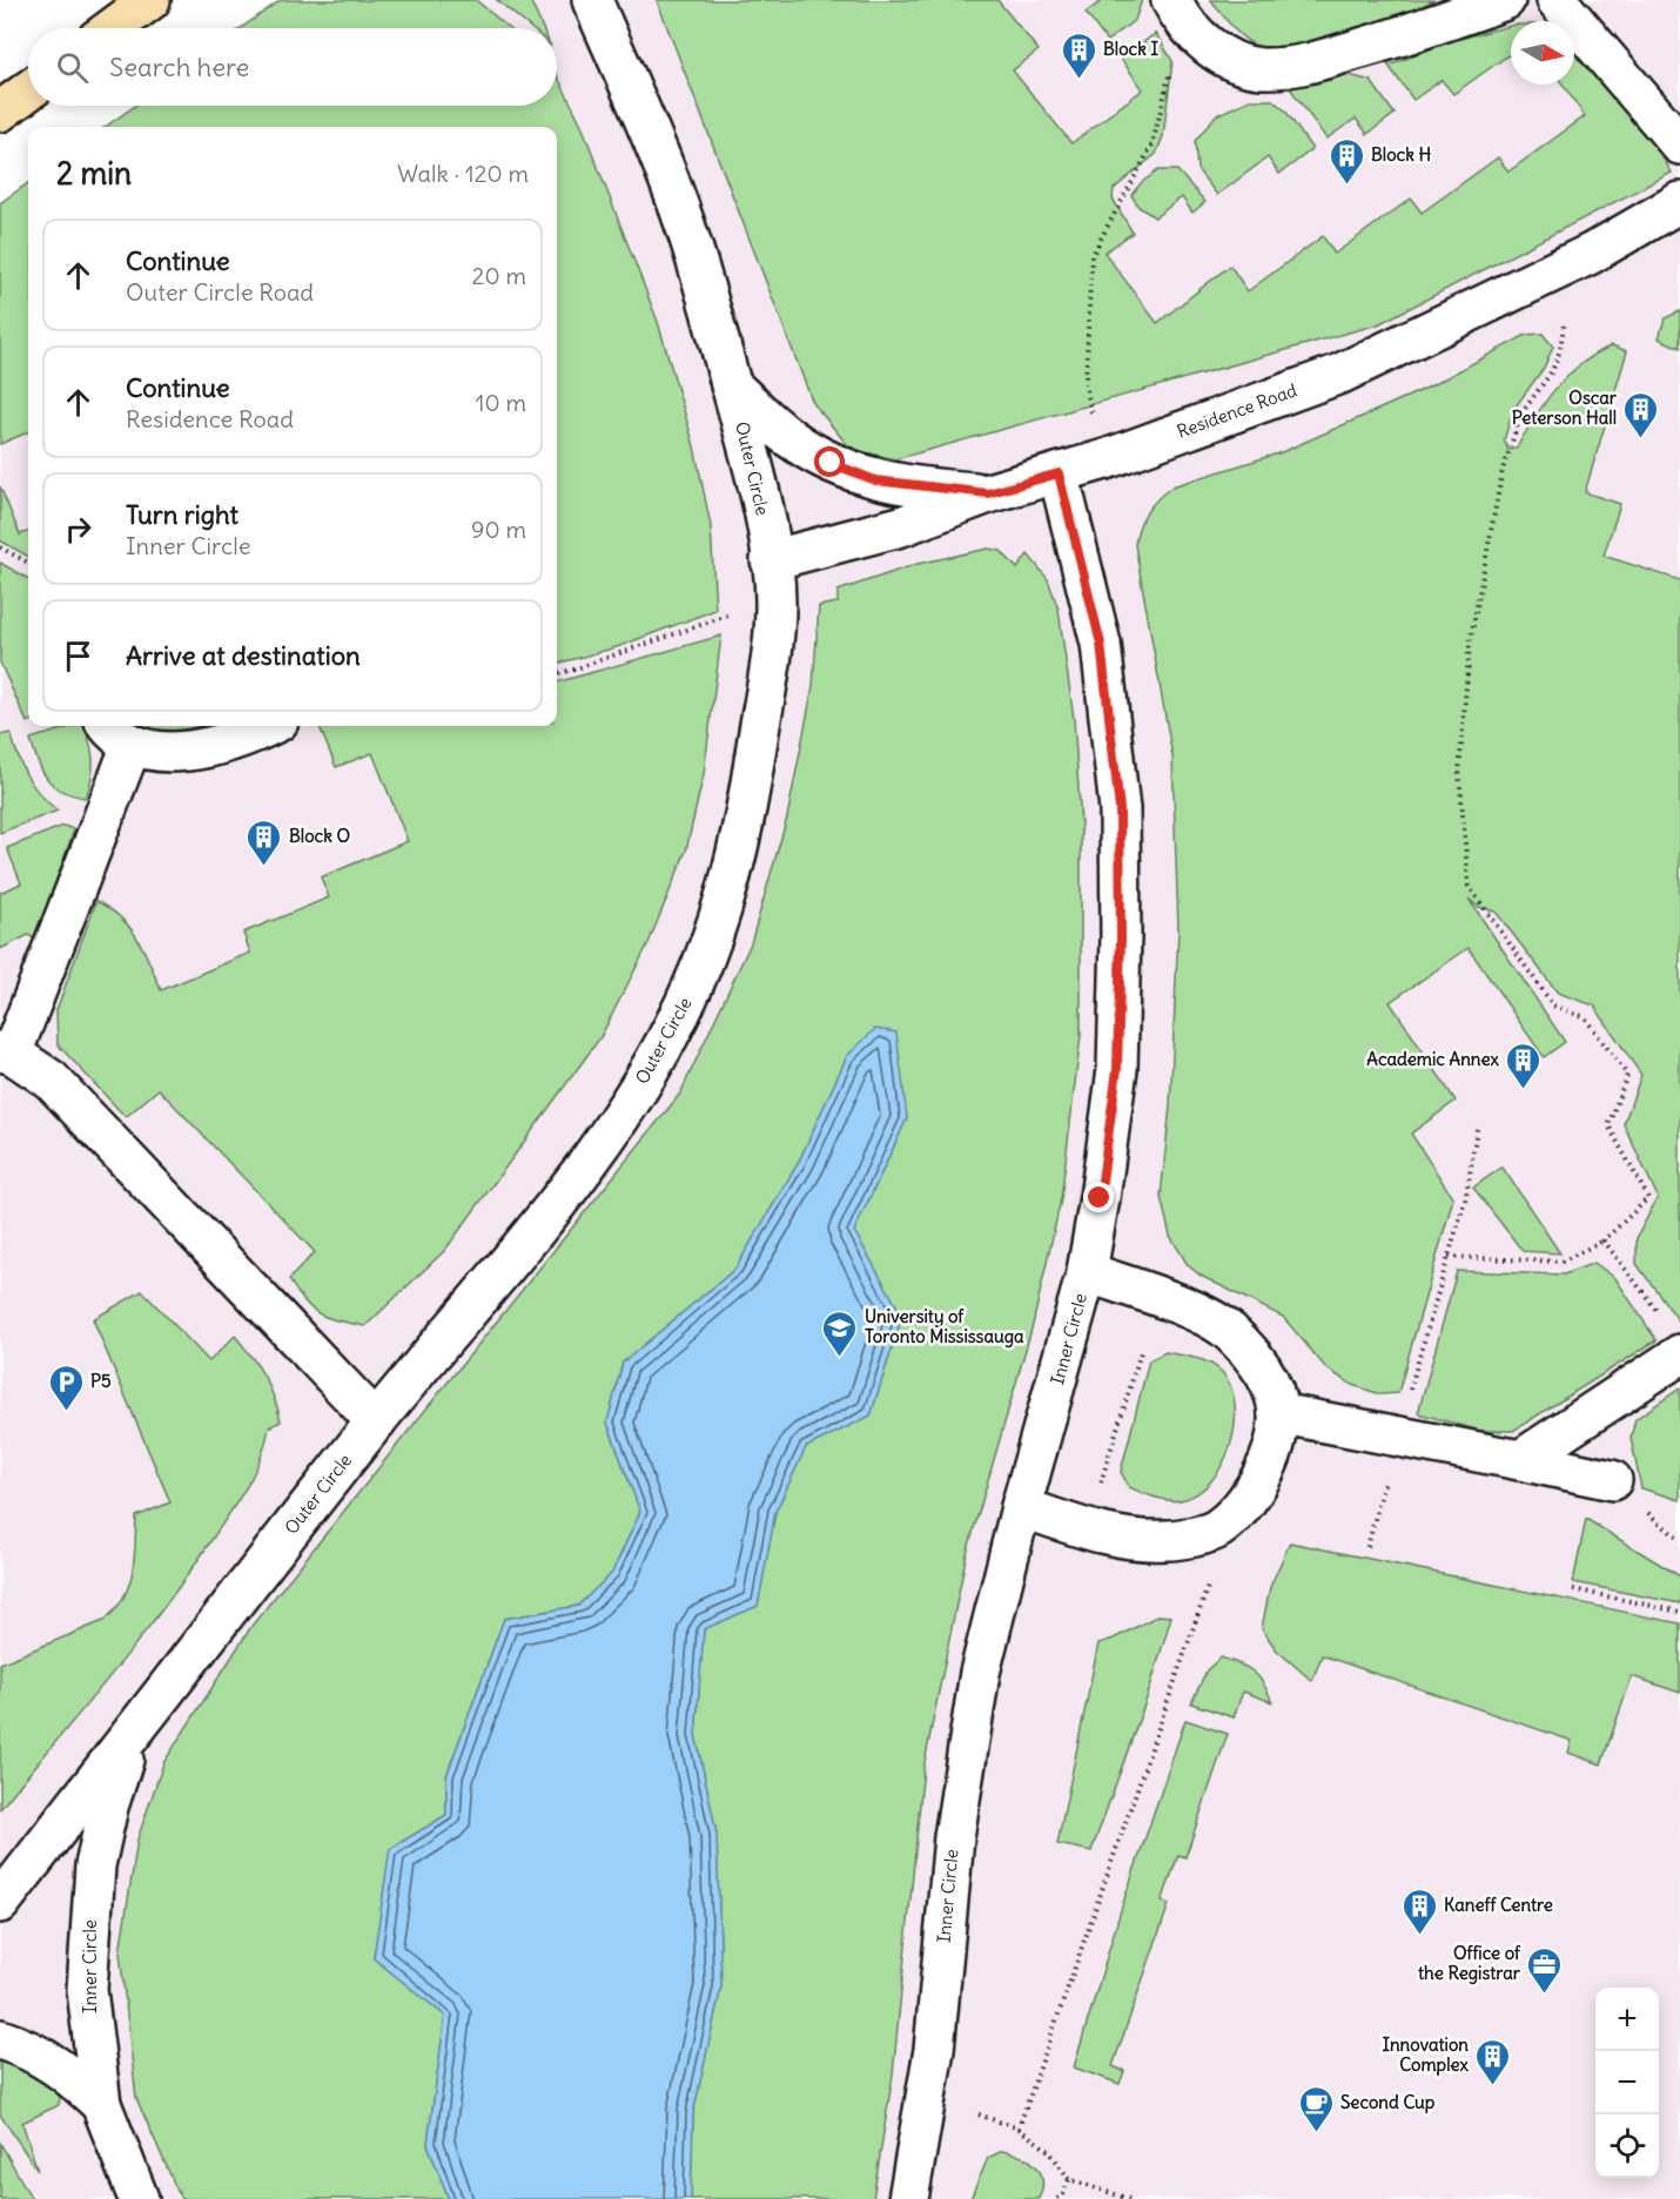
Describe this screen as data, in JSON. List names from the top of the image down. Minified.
{"streets":{"street":["Residence Road","Outer Circle","Inner Circle"]},"crossings":[["Residence Road","Outer Circle"],["Residence Road","Inner Circle"],["Outer Circle","Inner Circle"]],"places":{"building":["Block I","Block H","Oscar Peterson Hall","Block O","Academic Annex","Kaneff Centre","Innovation Complex"],"school or university":["University of Toronto Mississauga"],"parking":["P5"],"office":["Office of the Registrar"],"cafe":["Second Cup"]},"north":"right","page":{"search":"Search here","heading":["2 min","Walk · 120 m"],"list":[["Continue","Outer Circle Road","20 m"],["Continue","Residence Road","10 m"],["Turn right","Inner Circle","90 m"],"Arrive at destination"],"map_buttons":["+","−"]}}
